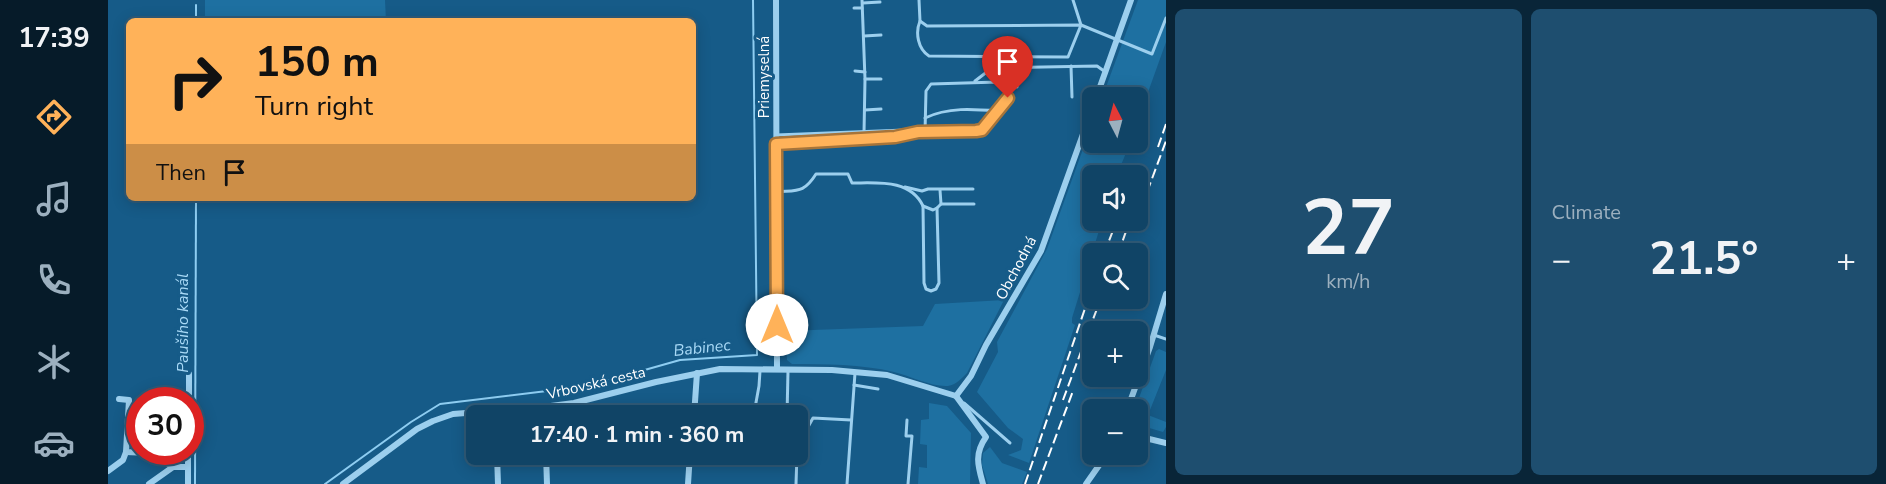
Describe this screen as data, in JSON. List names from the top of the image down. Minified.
{"streets":{"street":["Priemyselná","Obchodná","Vrbovská cesta"]},"crossings":[["Priemyselná","Vrbovská cesta"],["Obchodná","Vrbovská cesta"]],"water":["Paušiho kanál","Babinec"],"north":"top","page":{"tabs":"17:39","tile":[["27","km/h"],"Climate"],"turn":["150 m","Turn right"],"map_buttons":["+","−"],"then":"Then","heat":["−","21.5°","+"],"limit":"30","trip":"17:40 · 1 min · 360 m"}}
